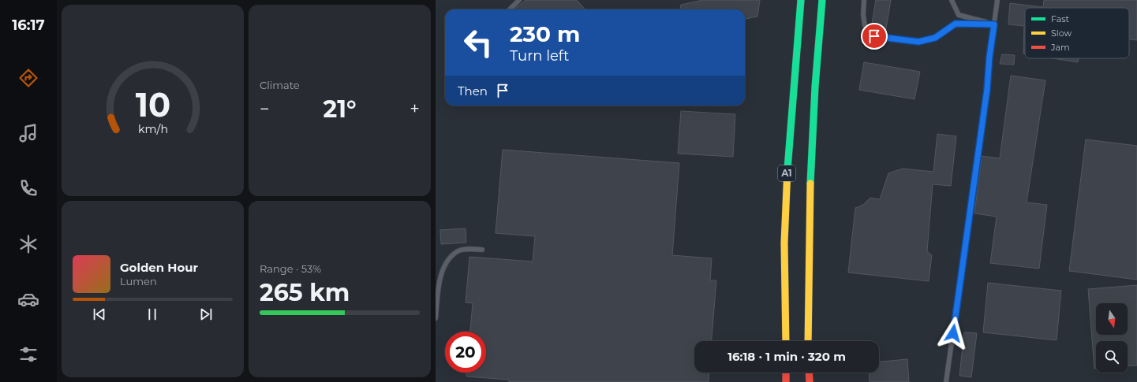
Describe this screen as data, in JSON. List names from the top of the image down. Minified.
{"streets":{"highway":["A1"]},"legend":["Fast","Slow","Jam"],"north":"bottom","page":{"tabs":"16:17","tile":["Climate",["Range · 53%","265 km"]],"turn":["230 m","Turn left"],"then":"Then","heat":["−","21°","+"],"song":["Golden Hour","Lumen"],"limit":"20","trip":"16:18 · 1 min · 320 m","gauge":["10","km/h"]}}
